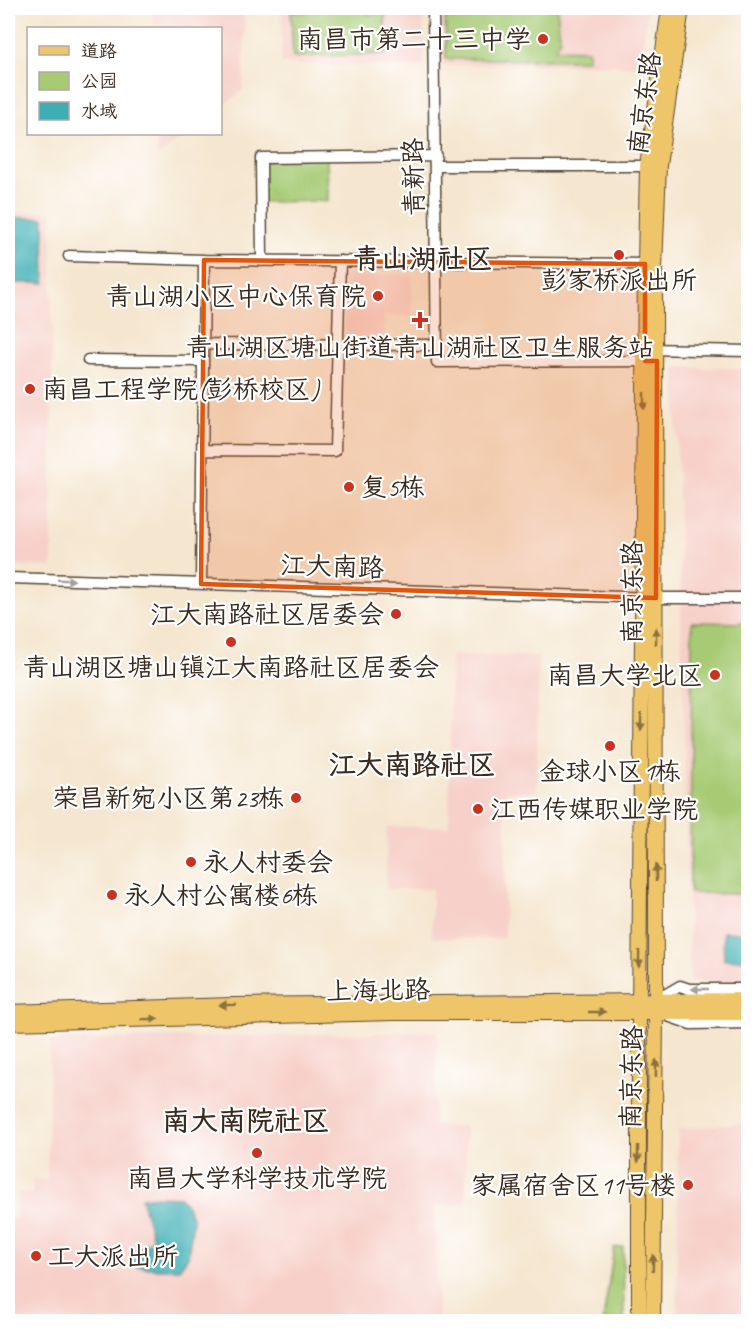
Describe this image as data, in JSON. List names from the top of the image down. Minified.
{"streets":{"main road":["南京东路","上海北路"],"street":["青新路","江大南路"]},"crossings":[["南京东路","江大南路"],["南京东路","上海北路"]],"one_way":["江大南路"],"districts":["青山湖社区","江大南路社区","南大南院社区"],"places":{"other":["南昌市第二十三中学","彭家桥派出所","青山湖小区中心保育院","南昌工程学院(彭桥校区)","复5栋","江大南路社区居委会","青山湖区塘山镇江大南路社区居委会","南昌大学北区","金球小区1栋","荣昌新宛小区第23栋","江西传媒职业学院","永人村委会","永人村公寓楼6栋","南昌大学科学技术学院","家属宿舍区11号楼","工大派出所"],"health":["青山湖区塘山街道青山湖社区卫生服务站"]},"legend":["道路","公园","水域"]}
